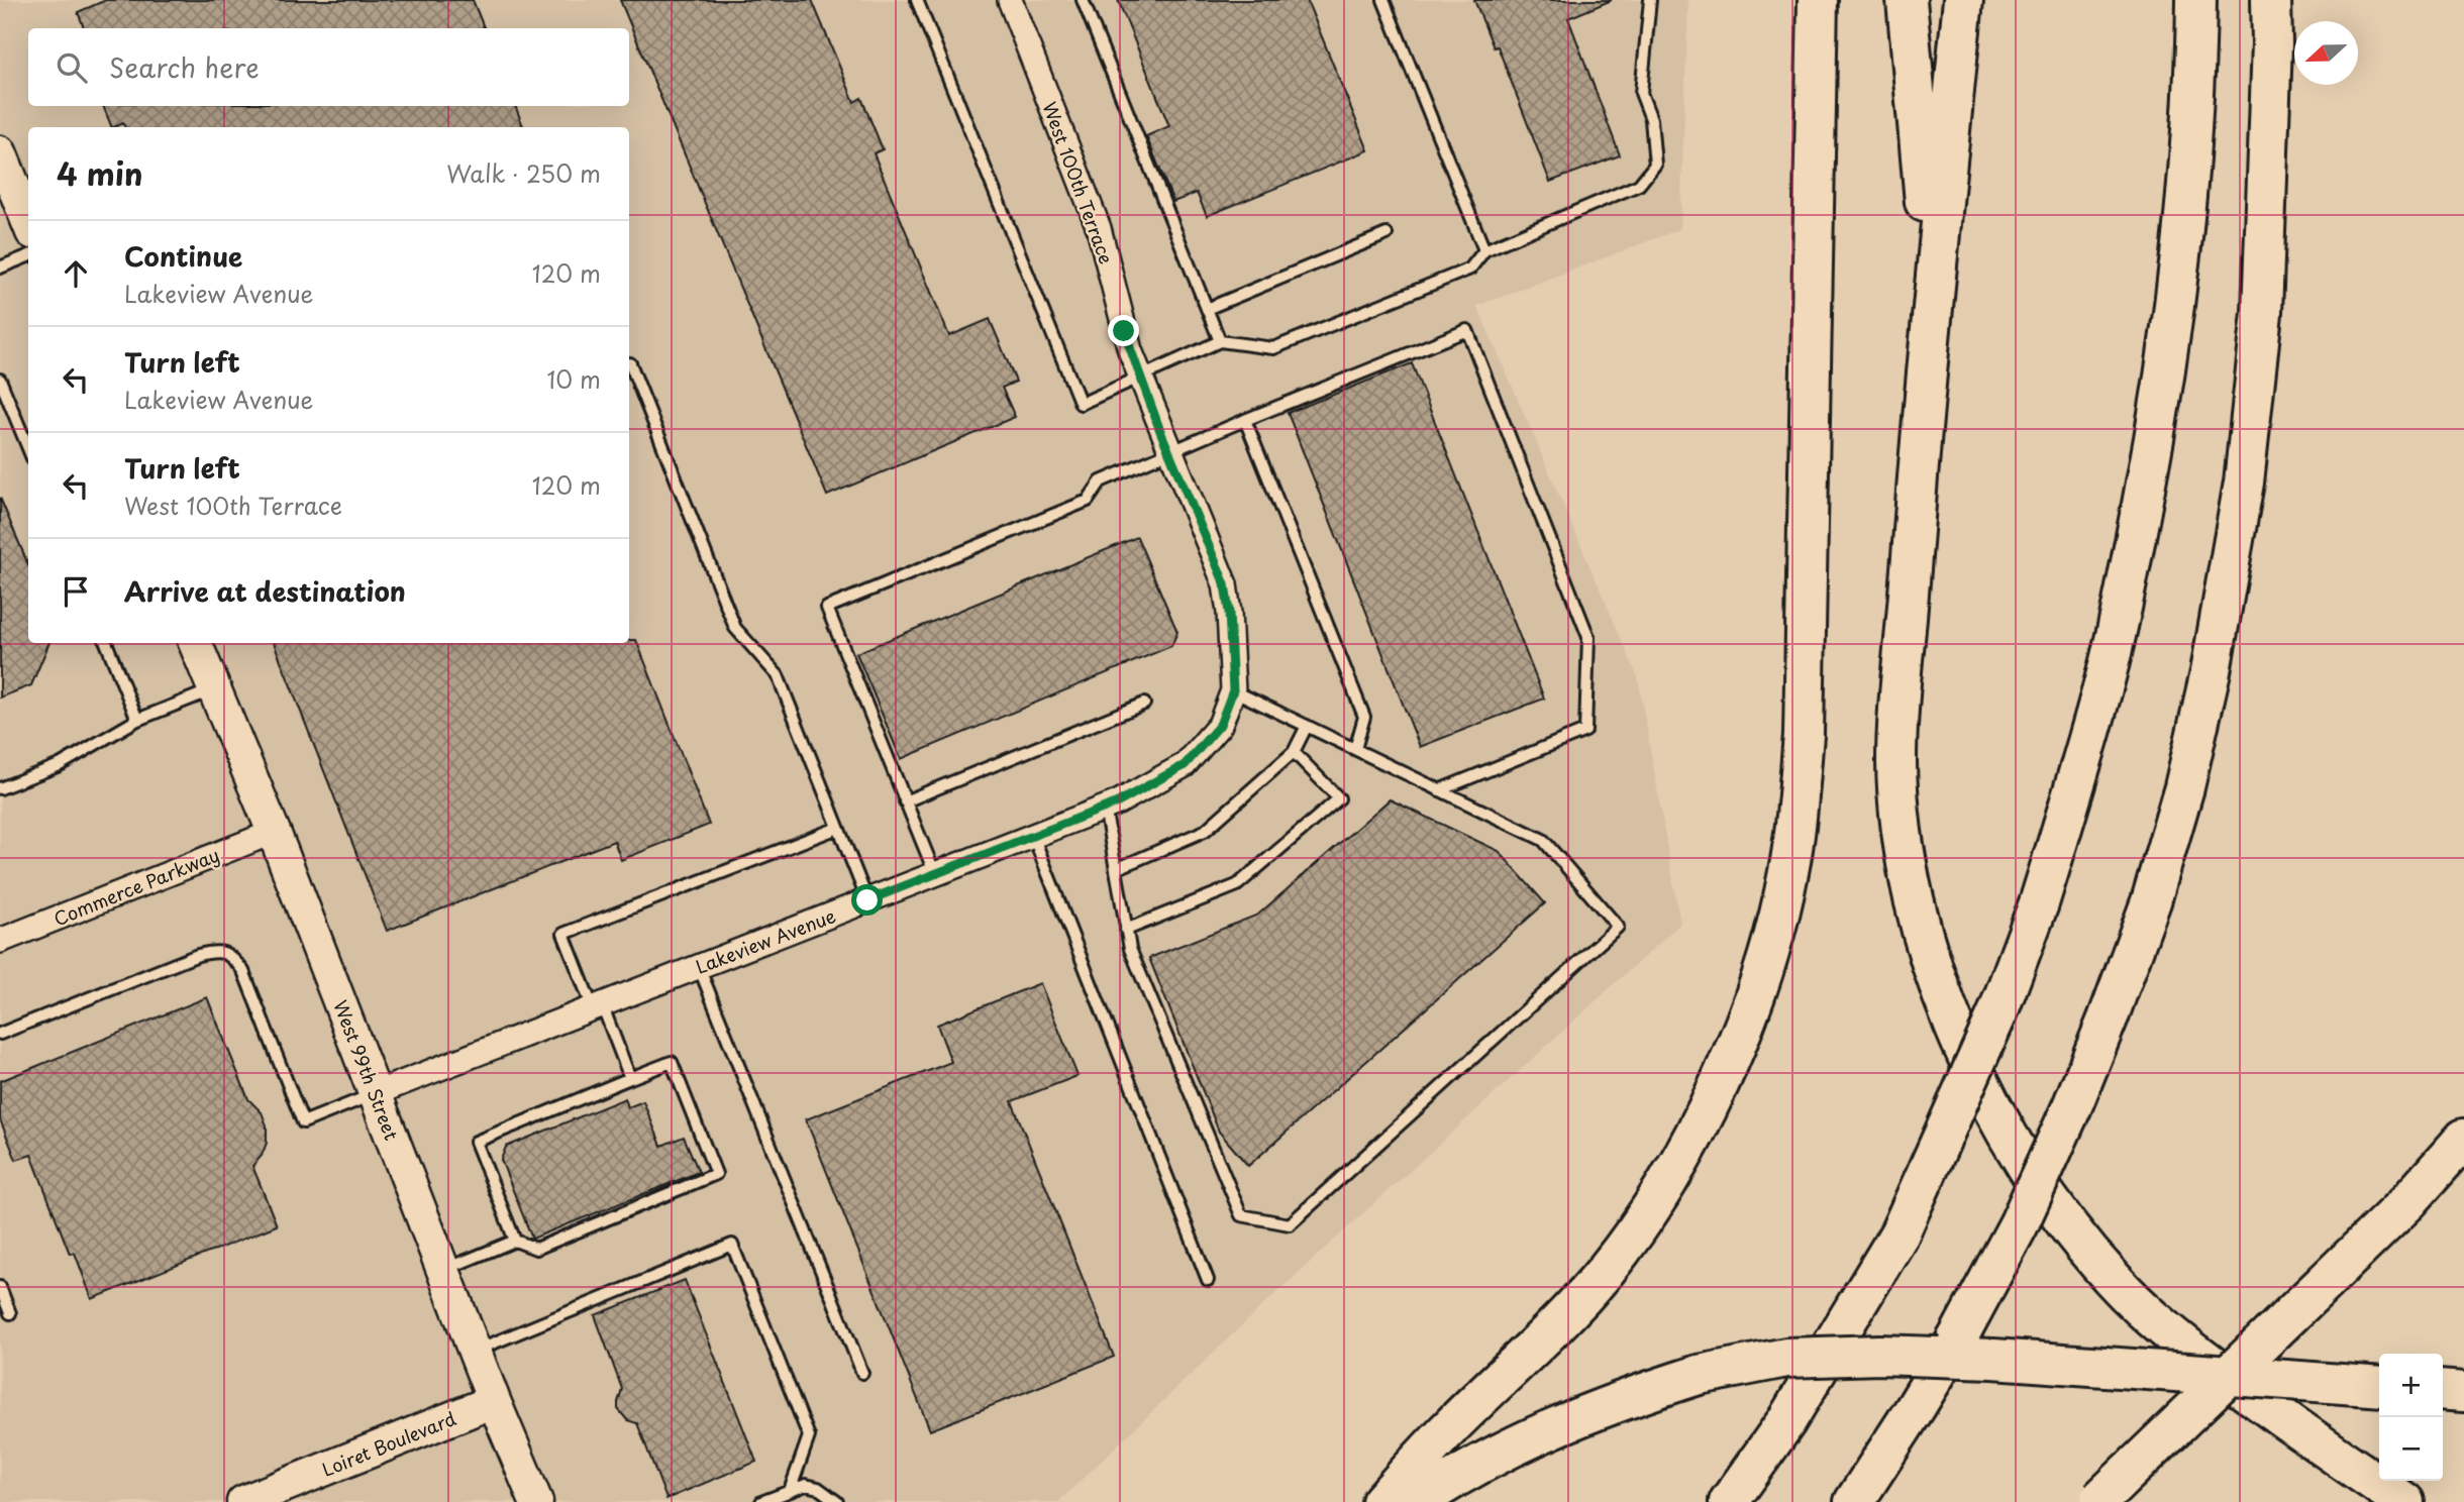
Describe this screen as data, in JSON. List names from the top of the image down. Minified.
{"streets":{"street":["West 100th Terrace","Commerce Parkway","Lakeview Avenue","West 99th Street","Loiret Boulevard"]},"crossings":[["West 100th Terrace","Lakeview Avenue"],["Commerce Parkway","West 99th Street"],["Lakeview Avenue","West 99th Street"],["West 99th Street","Loiret Boulevard"]],"north":"left","page":{"search":"Search here","heading":["4 min","Walk · 250 m"],"list":[["Continue","Lakeview Avenue","120 m"],["Turn left","Lakeview Avenue","10 m"],["Turn left","West 100th Terrace","120 m"],"Arrive at destination"],"map_buttons":["+","−"]}}
